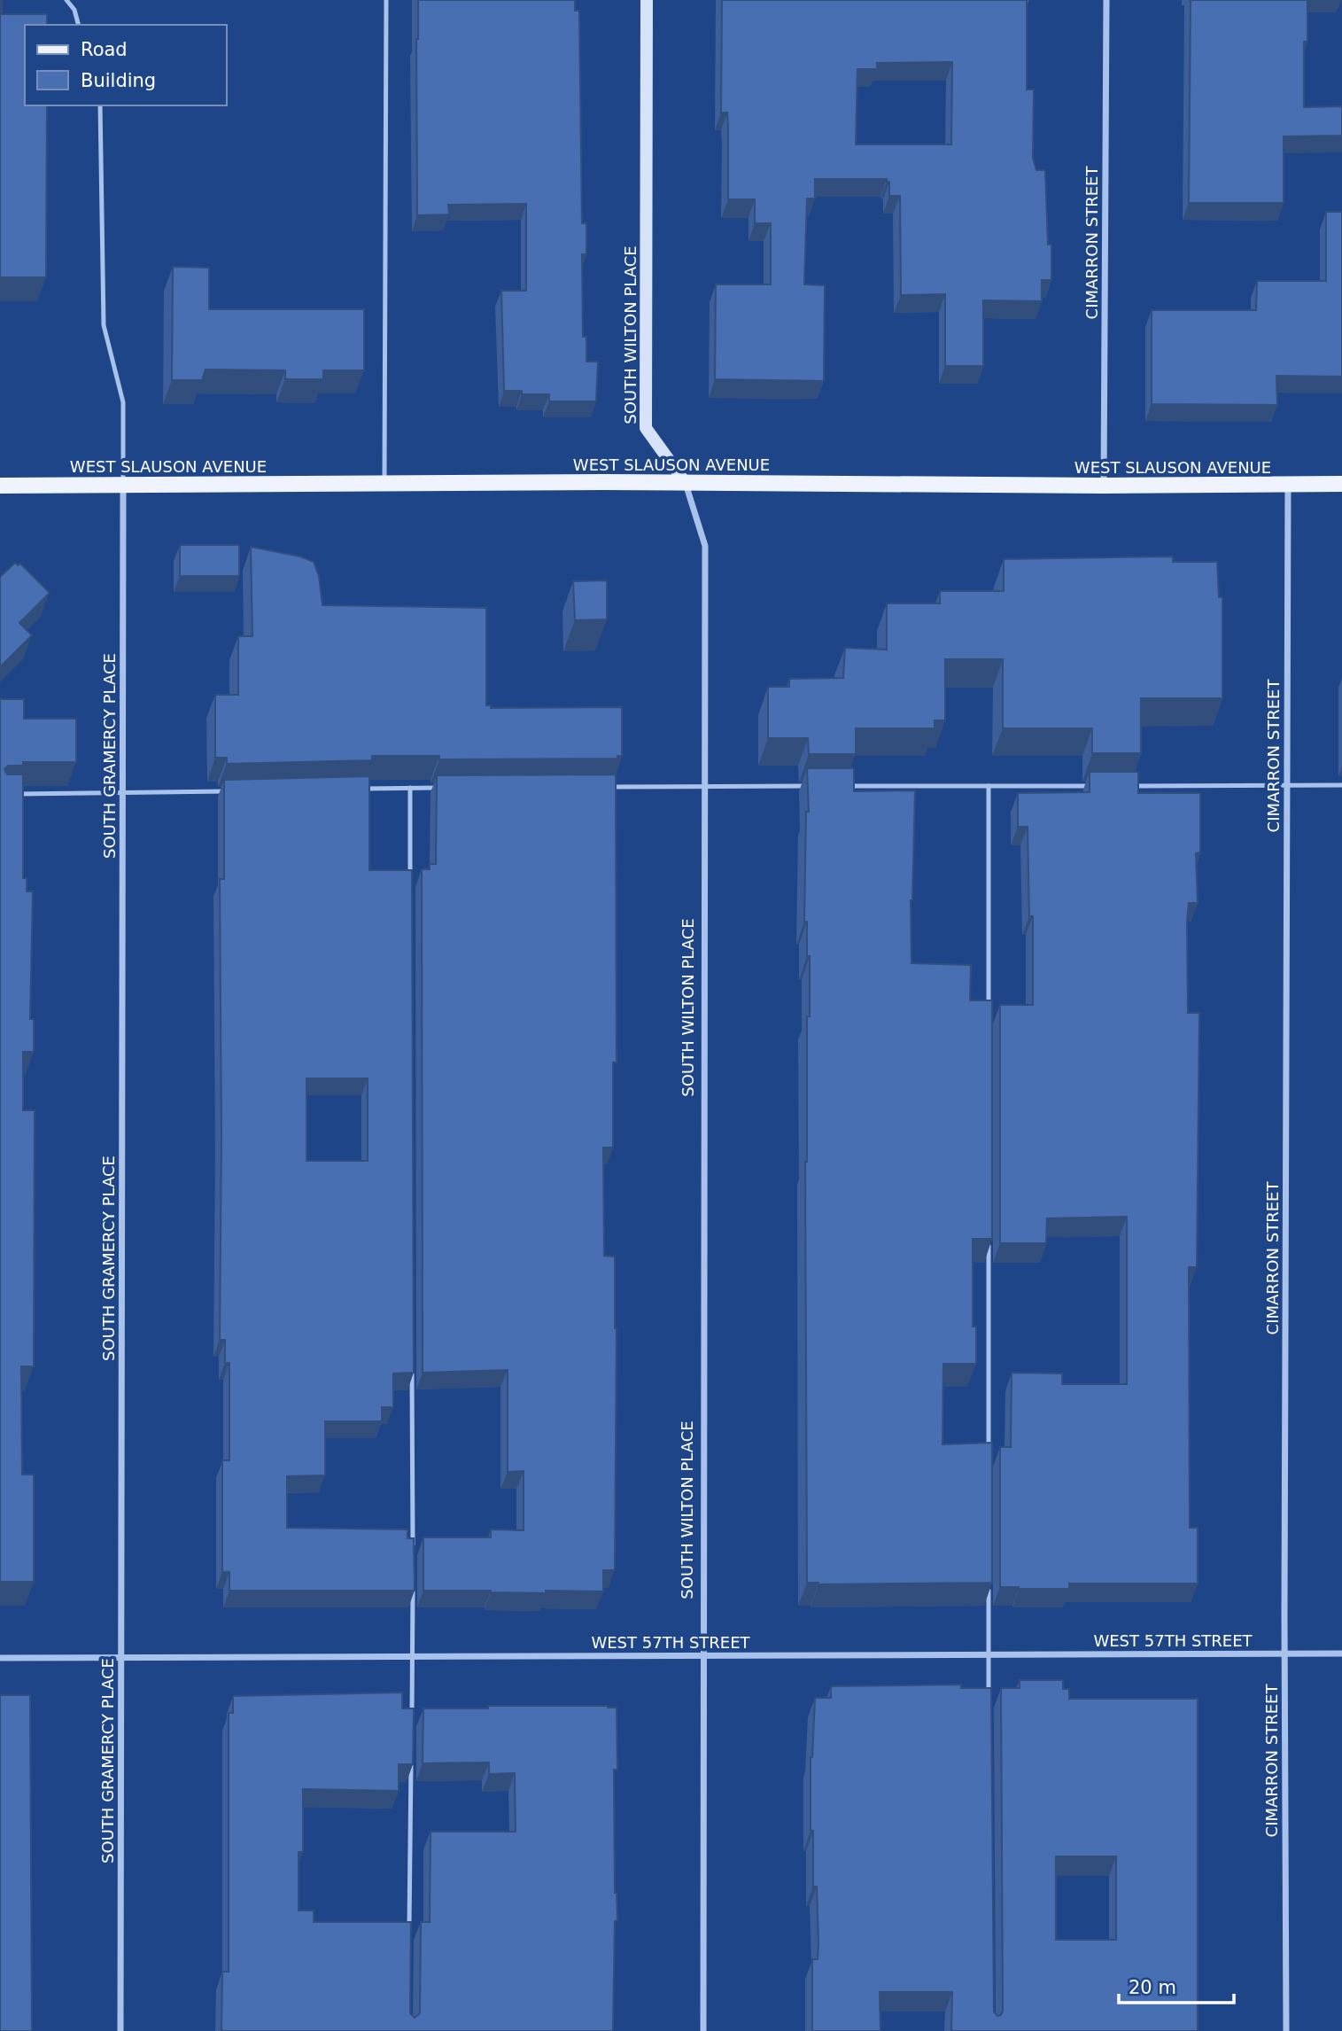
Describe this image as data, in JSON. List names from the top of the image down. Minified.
{"streets":{"main road":["WEST SLAUSON AVENUE"],"street":["CIMARRON STREET","SOUTH WILTON PLACE","SOUTH GRAMERCY PLACE","WEST 57TH STREET"]},"crossings":[["CIMARRON STREET","WEST SLAUSON AVENUE"],["CIMARRON STREET","WEST 57TH STREET"],["SOUTH WILTON PLACE","WEST SLAUSON AVENUE"],["SOUTH WILTON PLACE","WEST 57TH STREET"],["WEST SLAUSON AVENUE","SOUTH GRAMERCY PLACE"],["SOUTH GRAMERCY PLACE","WEST 57TH STREET"]],"legend":["Road","Building"],"scale_bar":"20 m"}
